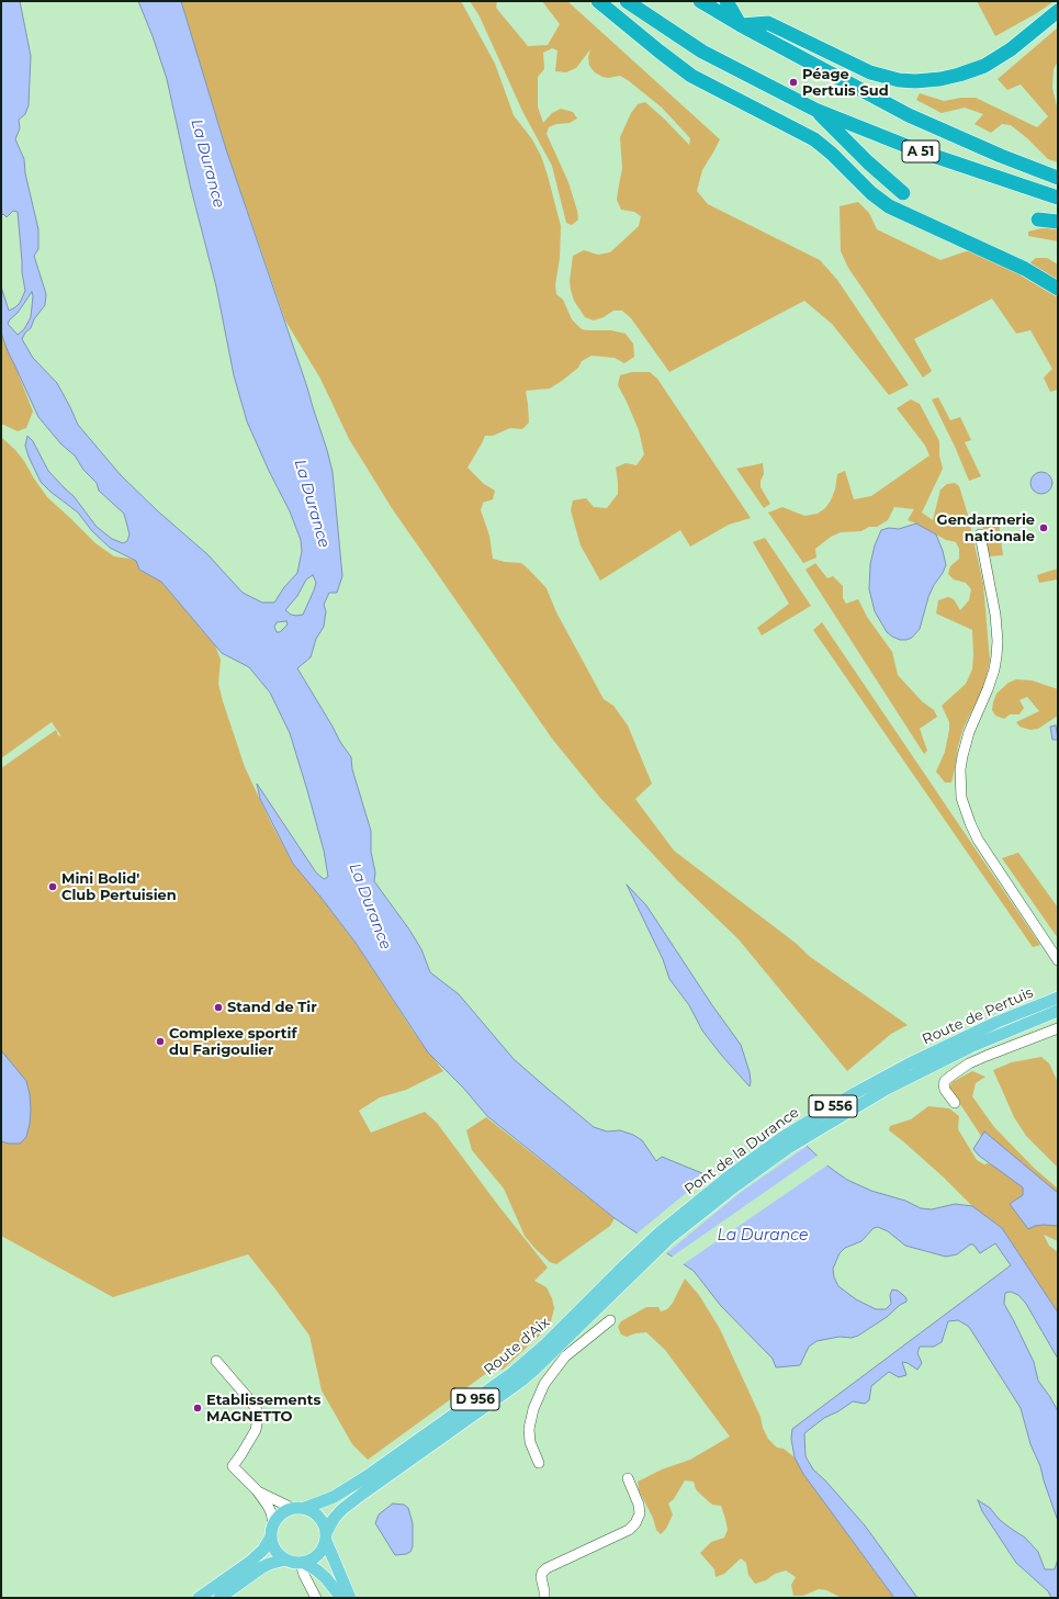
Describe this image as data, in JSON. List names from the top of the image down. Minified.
{"streets":{"highway":["A 51"],"main road":["Route de Pertuis","D 556","Pont de la Durance","Route d'Aix","D 956"]},"crossings":[["Route de Pertuis","Pont de la Durance"],["Pont de la Durance","Route d'Aix"]],"water":["La Durance"],"places":["Péage Pertuis Sud","Gendarmerie nationale","Mini Bolid' Club Pertuisien","Stand de Tir","Complexe sportif du Farigoulier","Etablissements MAGNETTO"]}
